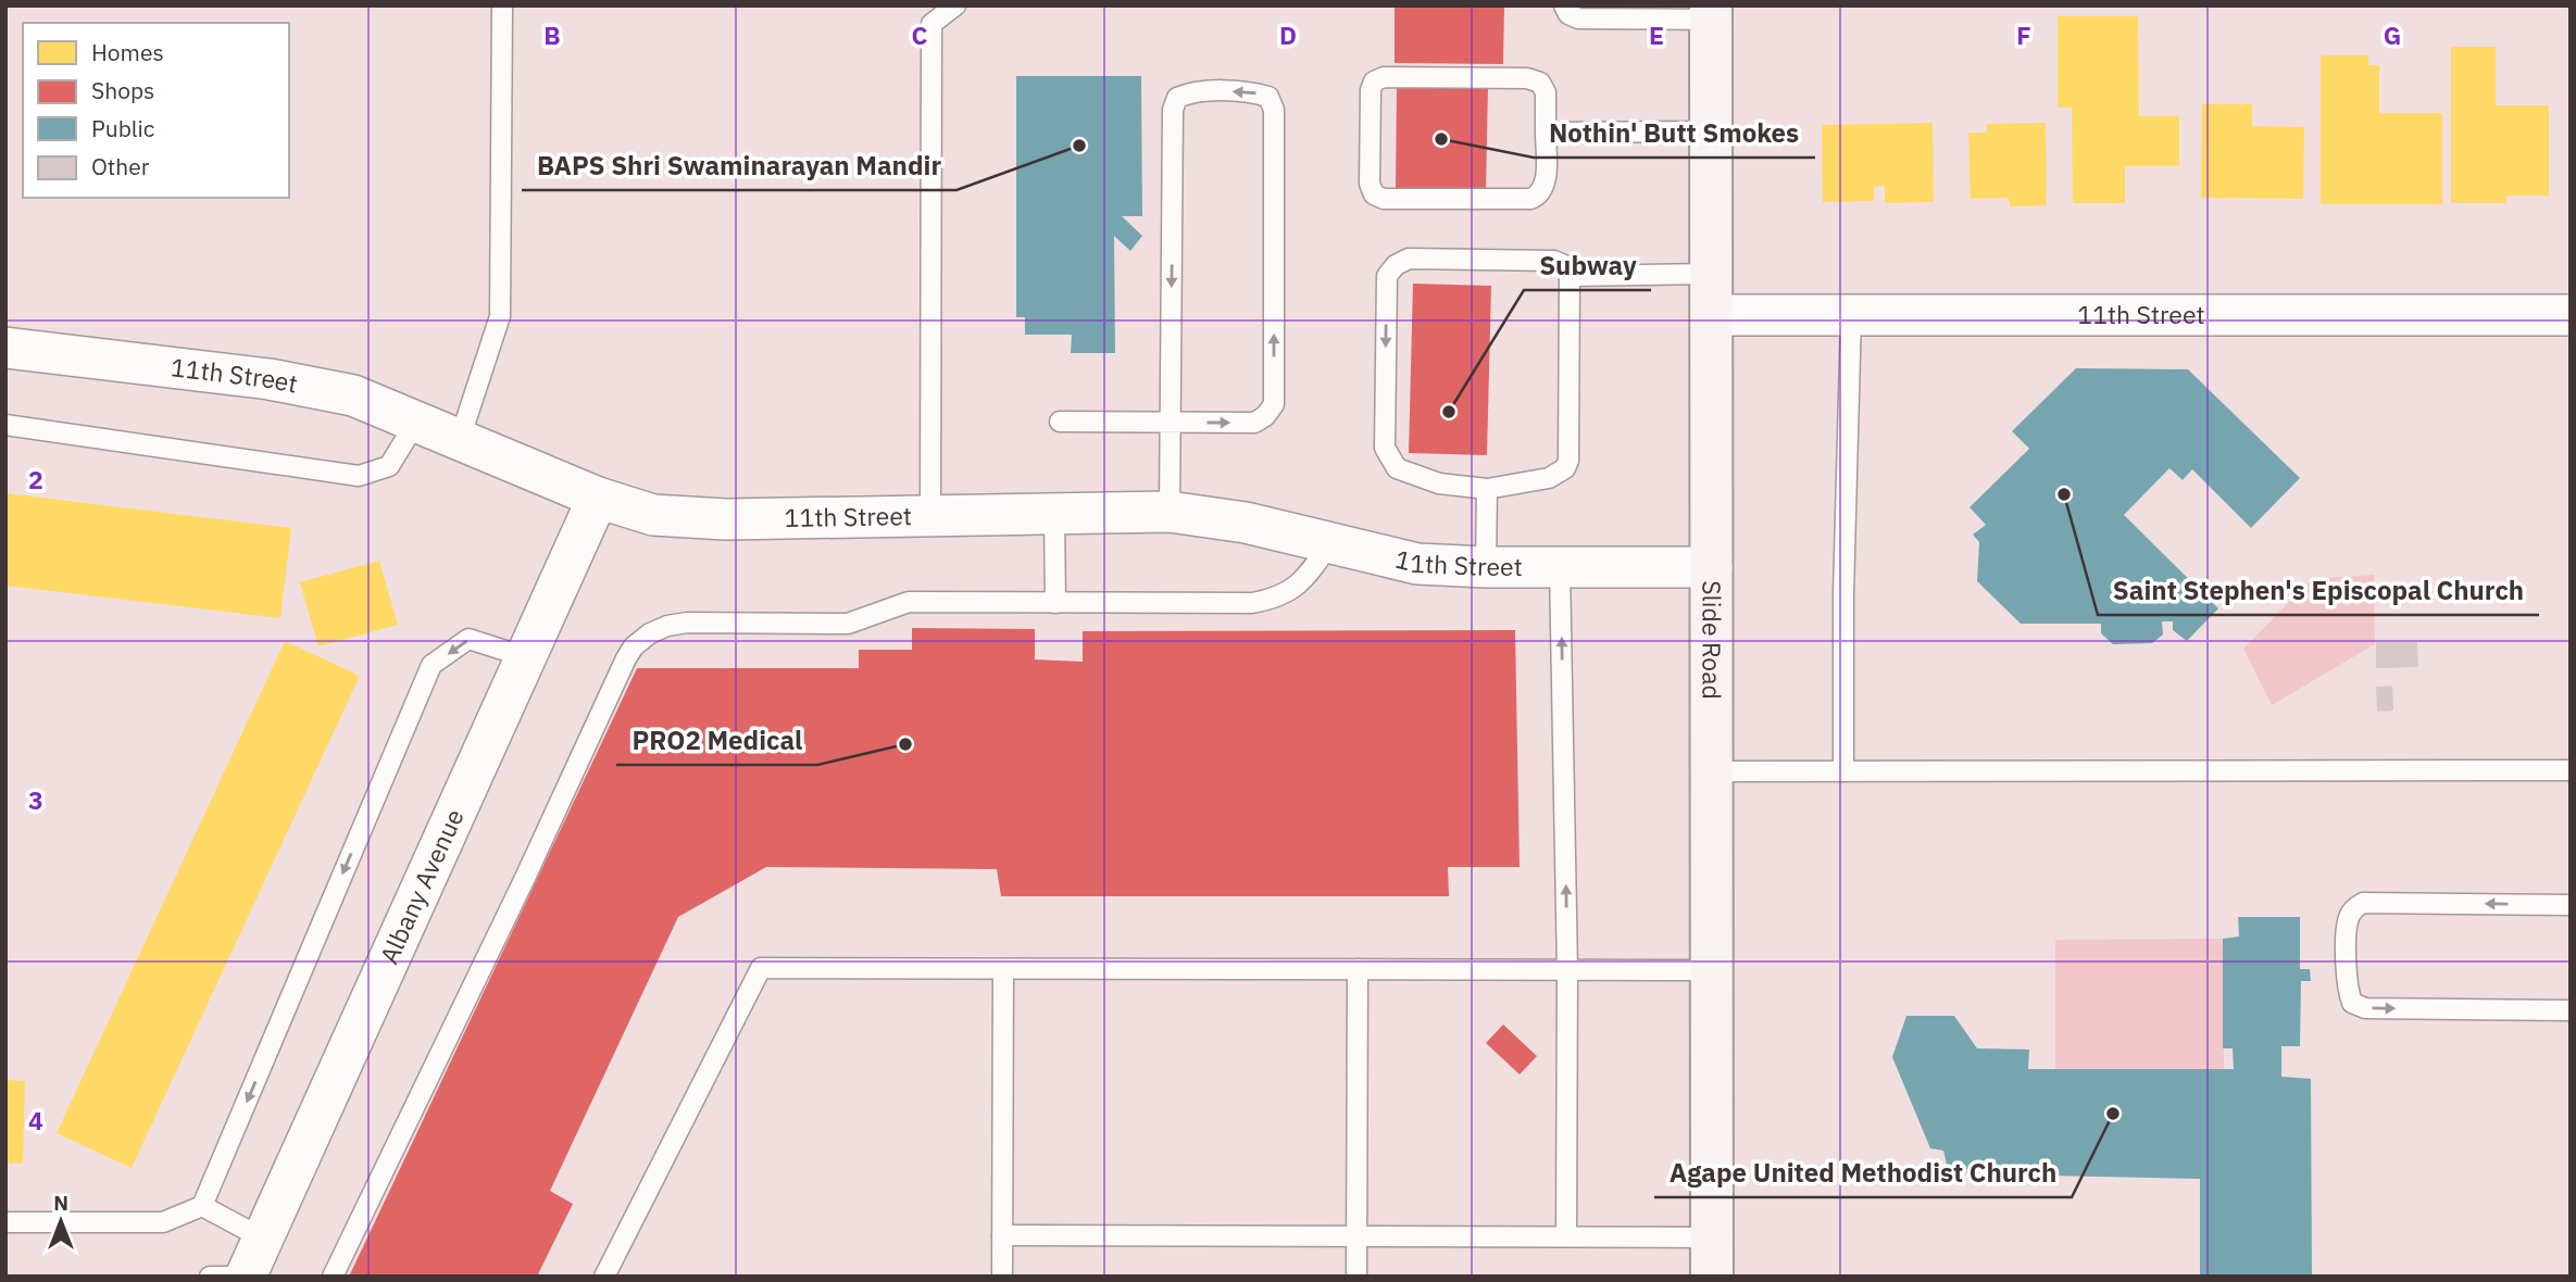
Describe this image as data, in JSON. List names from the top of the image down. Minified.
{"streets":{"main road":["Slide Road"],"street":["11th Street","Albany Avenue"]},"crossings":[["11th Street","Slide Road"],["11th Street","Albany Avenue"]],"places":["Nothin' Butt Smokes","BAPS Shri Swaminarayan Mandir","Subway","Saint Stephen's Episcopal Church","PRO2 Medical","Agape United Methodist Church"],"legend":["Homes","Shops","Public","Other"],"north":"top","grid":{"columns":["B","C","D","E","F","G"],"rows":["2","3","4"]}}
